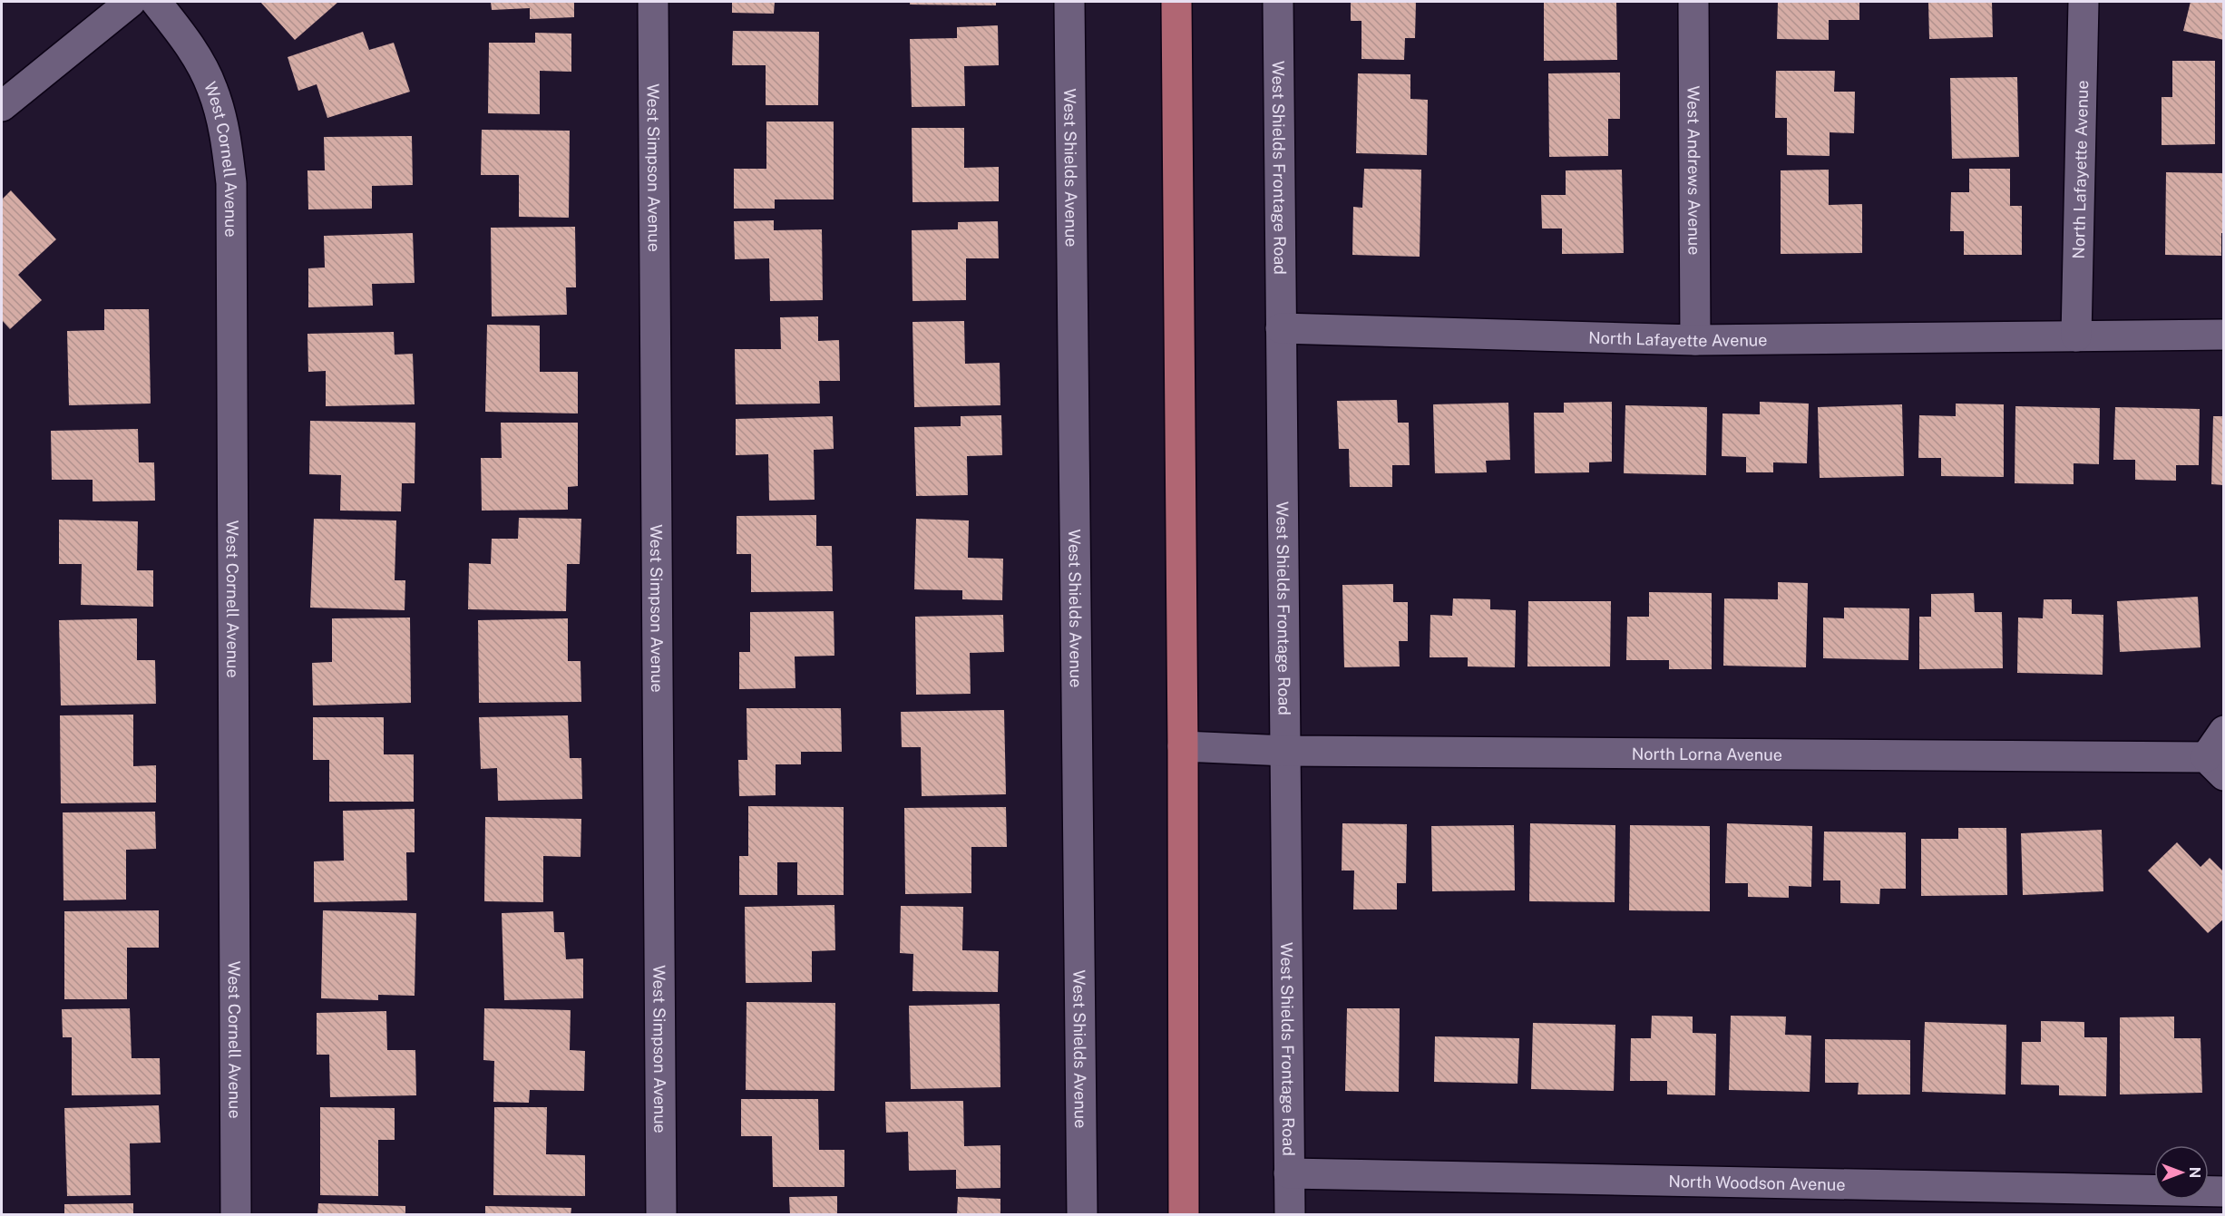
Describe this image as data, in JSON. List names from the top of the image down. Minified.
{"streets":{"street":["West Cornell Avenue","West Simpson Avenue","West Shields Avenue","West Shields Frontage Road","North Lafayette Avenue","West Andrews Avenue","North Lorna Avenue","North Woodson Avenue"]},"crossings":[["West Shields Frontage Road","North Lafayette Avenue"],["West Shields Frontage Road","North Lorna Avenue"],["West Shields Frontage Road","North Woodson Avenue"],["North Lafayette Avenue","West Andrews Avenue"]],"north":"right"}
